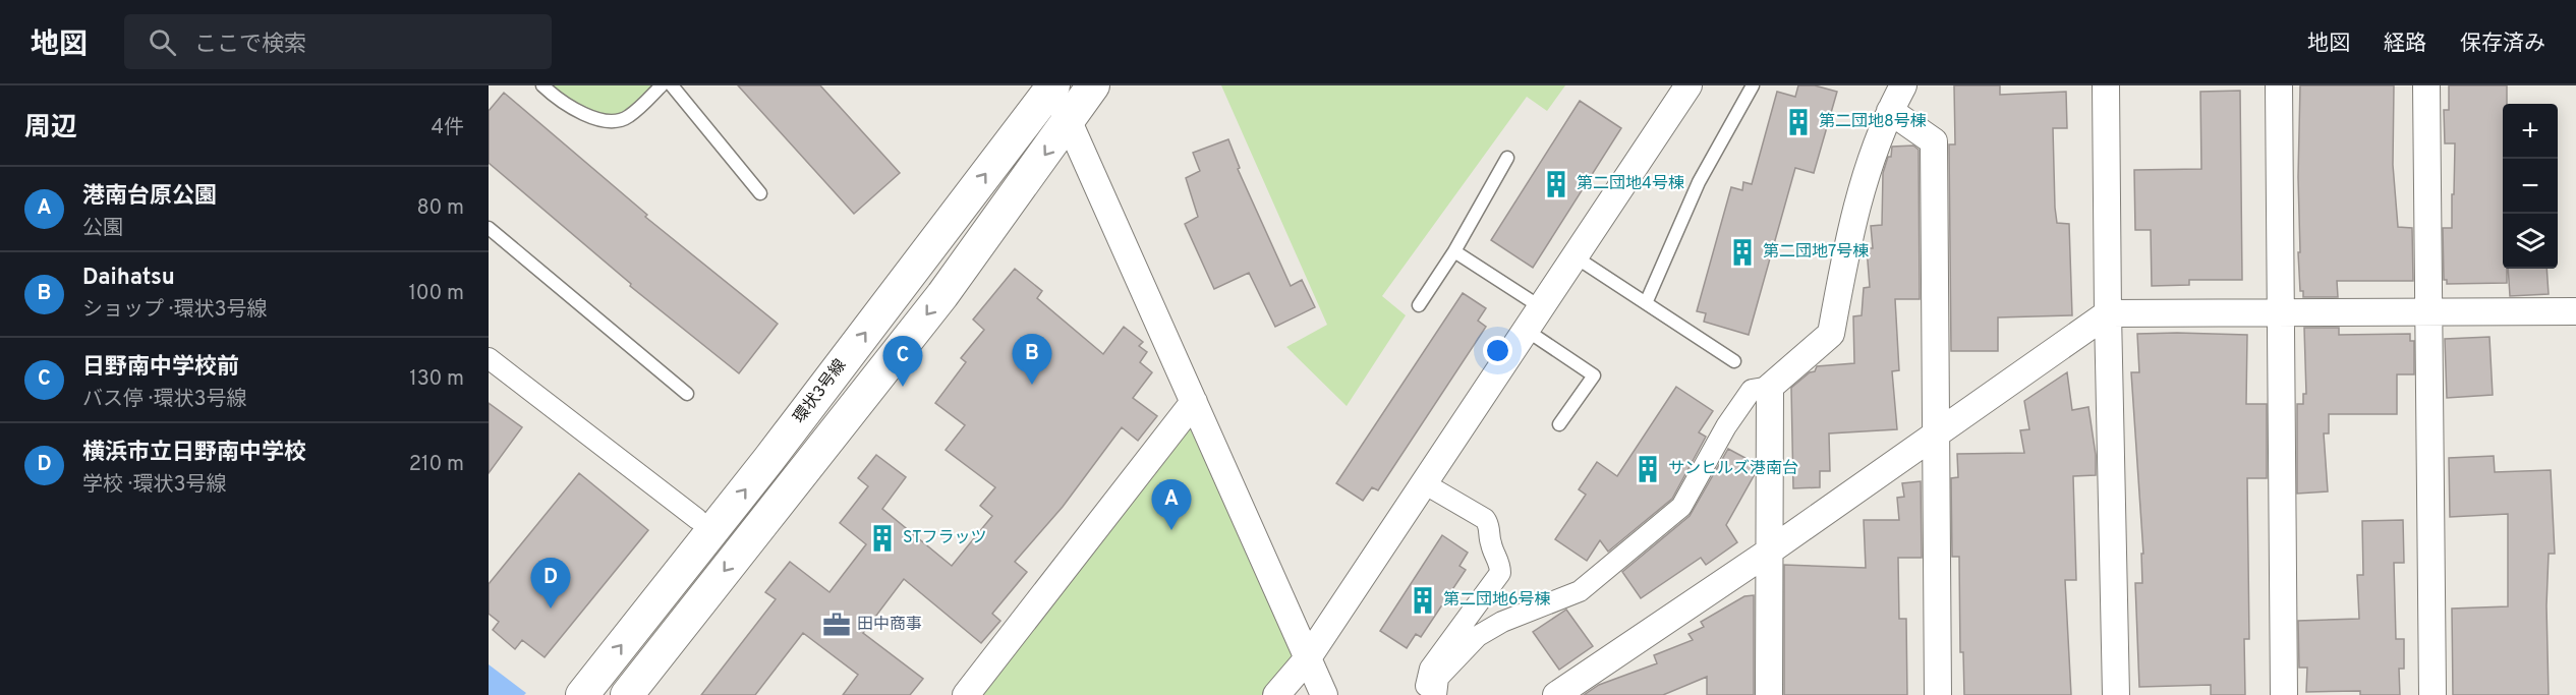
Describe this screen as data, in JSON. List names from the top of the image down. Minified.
{"streets":{"street":["環状3号線"]},"places":{"building":["第二団地8号棟","第二団地4号棟","第二団地7号棟","サンヒルズ港南台","STフラッツ","第二団地6号棟"],"office":["田中商事"]},"page":{"header":"地図","search":"ここで検索","nav":["地図","経路","保存済み"],"heading":["周辺","4件"],"map_buttons":["+","−"],"list":[{"mark":"A","name":"港南台原公園","note":"公園","value":"80 m"},{"mark":"B","name":"Daihatsu","note":"ショップ · 環状3号線","value":"100 m"},{"mark":"C","name":"日野南中学校前","note":"バス停 · 環状3号線","value":"130 m"},{"mark":"D","name":"横浜市立日野南中学校","note":"学校 · 環状3号線","value":"210 m"}],"pins":["B","C","A","D"]}}
